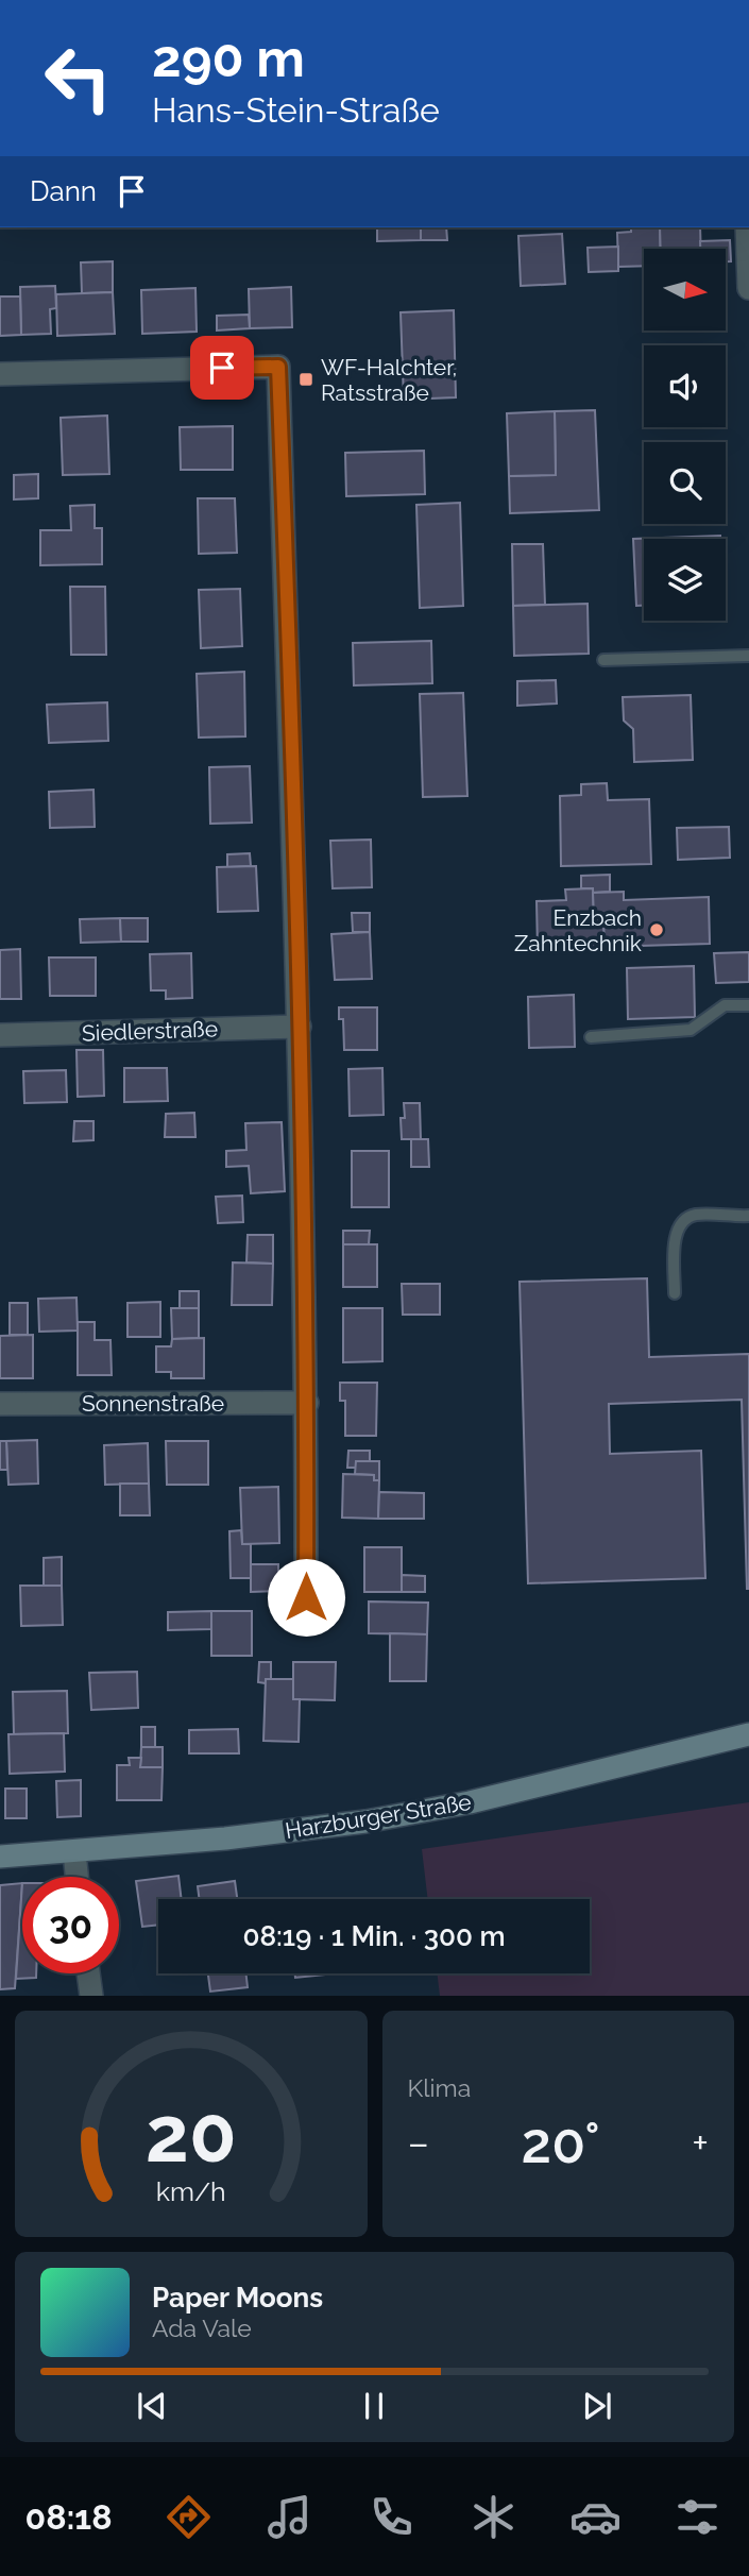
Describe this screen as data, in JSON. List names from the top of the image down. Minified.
{"streets":{"main road":["Harzburger Straße"],"street":["Siedlerstraße","Sonnenstraße"]},"places":{"transit":["WF-Halchter, Ratsstraße"],"other":["Enzbach Zahntechnik"]},"north":"right","page":{"turn":["290 m","Hans-Stein-Straße"],"then":"Dann","limit":"30","trip":"08:19 · 1 Min. · 300 m","tile":"Klima","heat":["−","20°","+"],"song":["Paper Moons","Ada Vale"],"tabs":"08:18","gauge":["20","km/h"]}}
